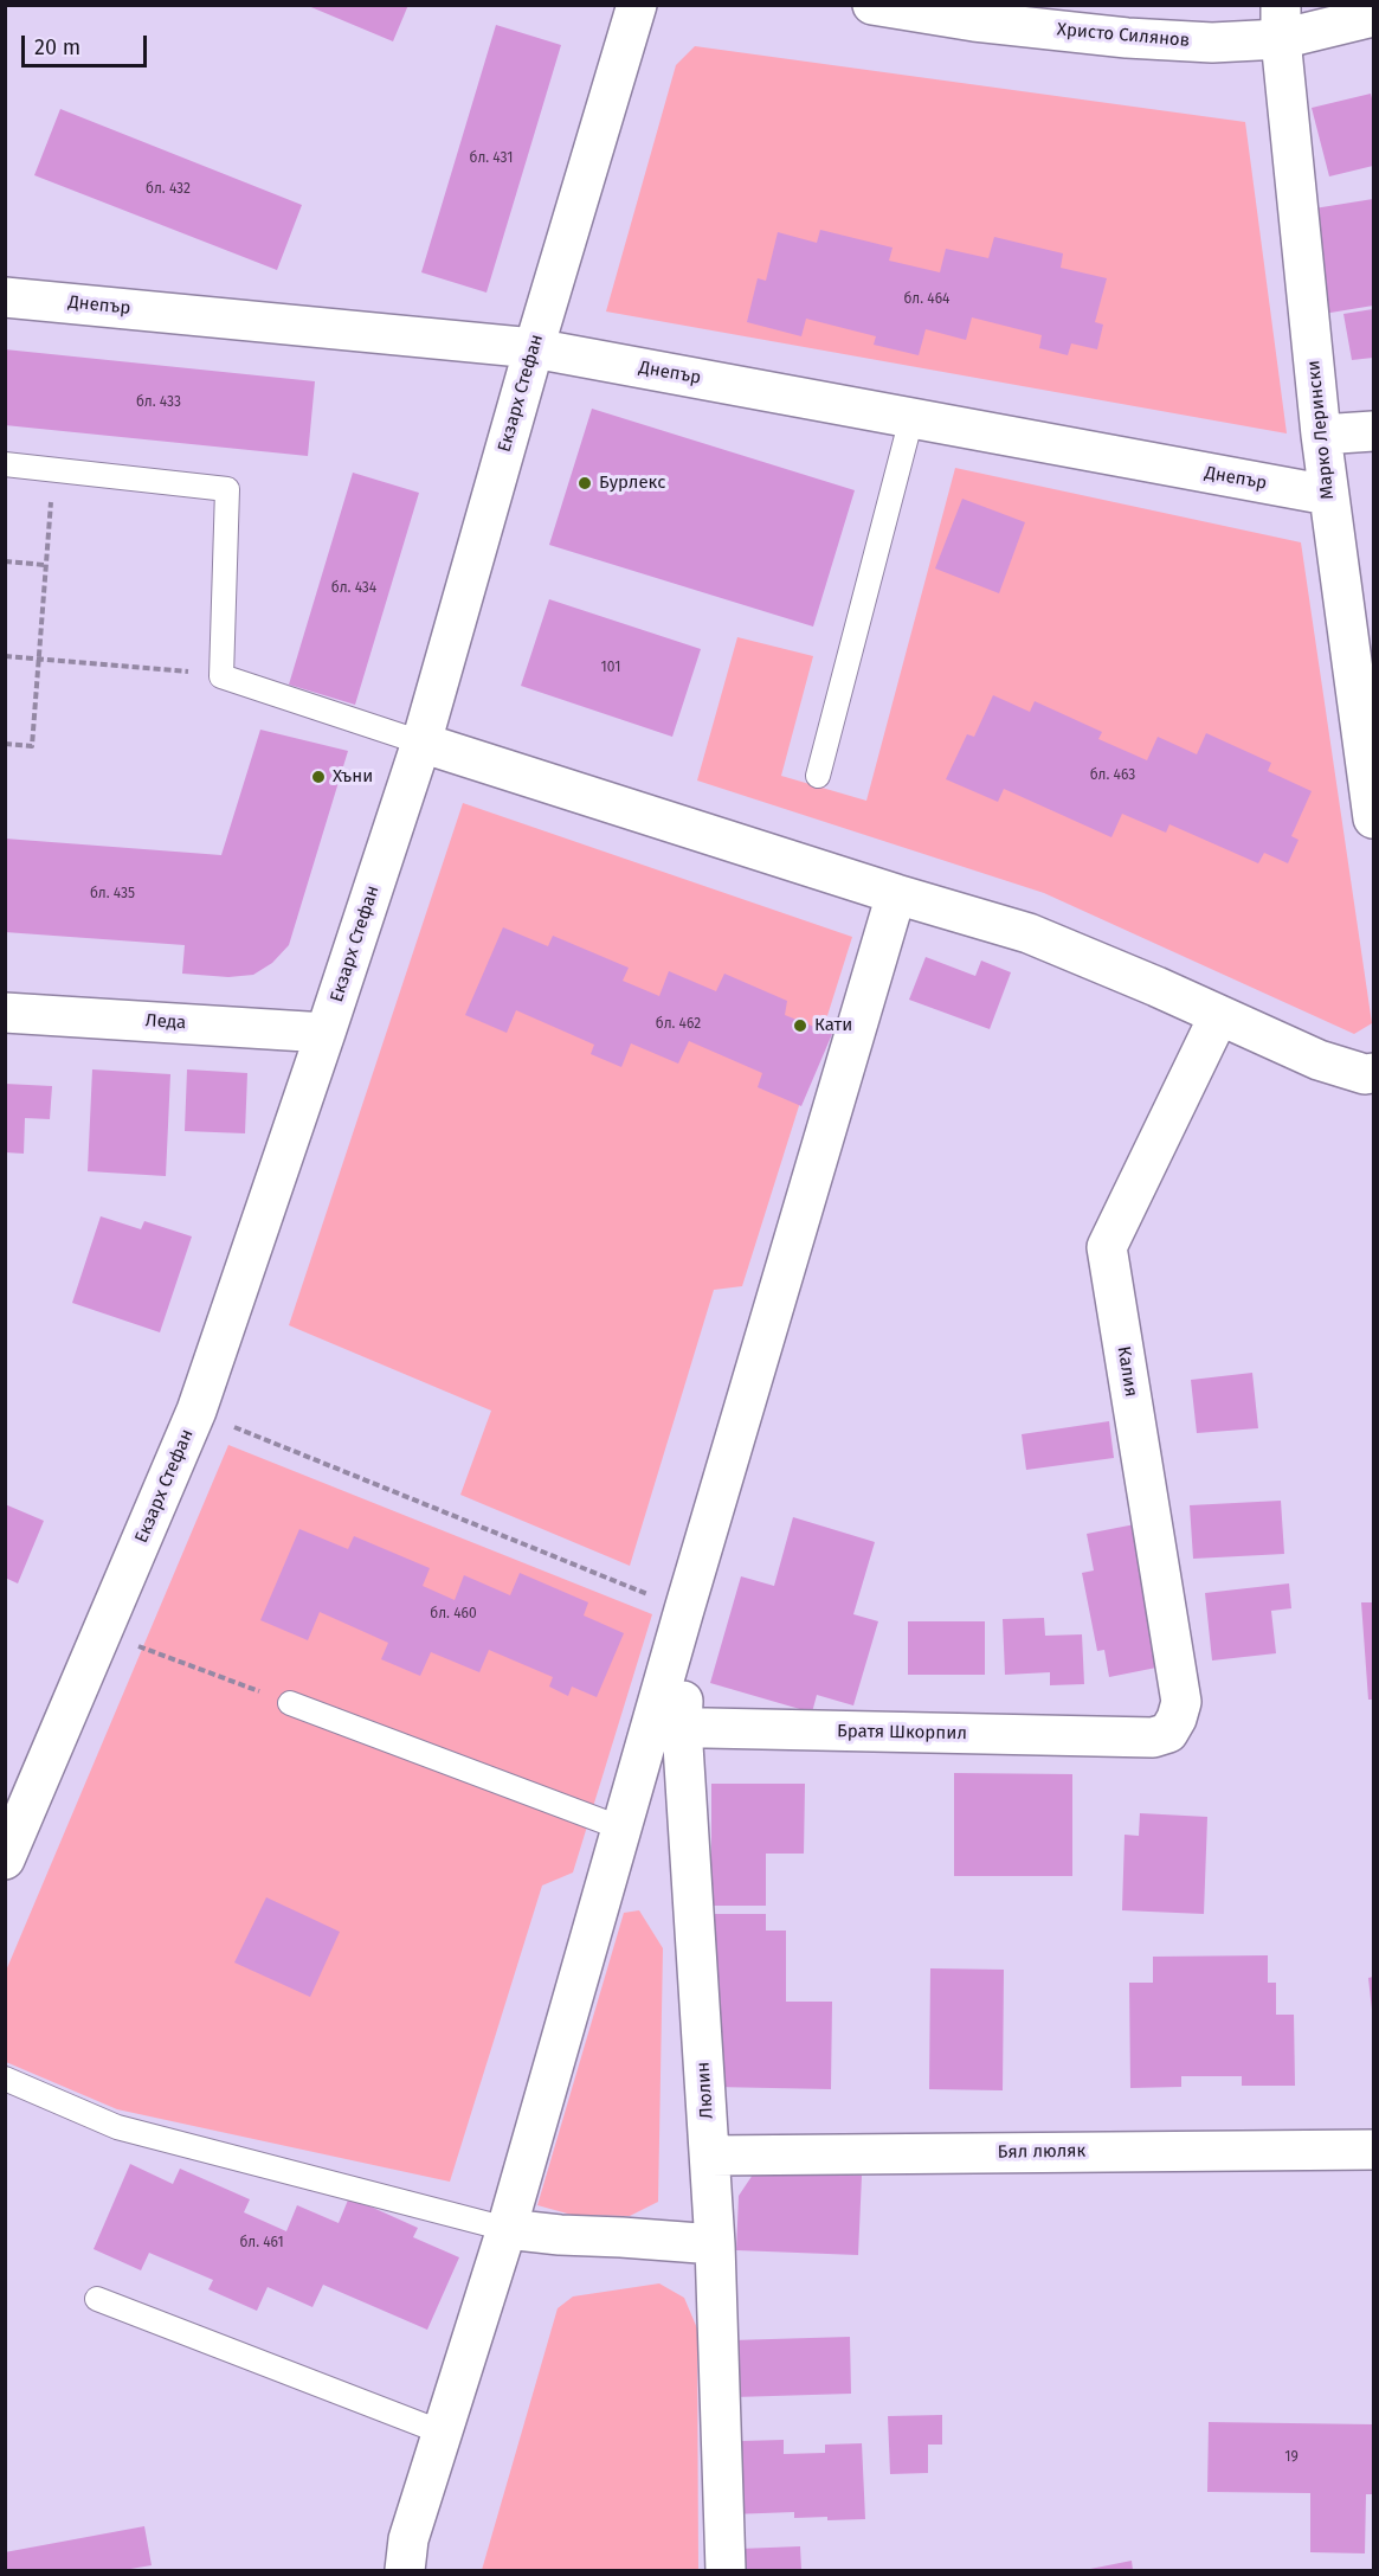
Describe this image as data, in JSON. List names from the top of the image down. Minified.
{"streets":{"street":["Христо Силянов","Днепър","Екзарх Стефан","Марко Лерински","Леда","Калия","Братя Шкорпил","Люлин","Бял люляк"]},"crossings":[["Христо Силянов","Марко Лерински"],["Днепър","Екзарх Стефан"],["Днепър","Марко Лерински"],["Екзарх Стефан","Леда"],["Калия","Братя Шкорпил"],["Братя Шкорпил","Люлин"],["Люлин","Бял люляк"]],"places":["Бурлекс","Хъни","Кати"],"house_numbers":["бл. 431","бл. 432","бл. 464","бл. 433","бл. 434","101","бл. 463","бл. 435","бл. 462","бл. 460","бл. 461","19"],"scale_bar":"20 m"}
